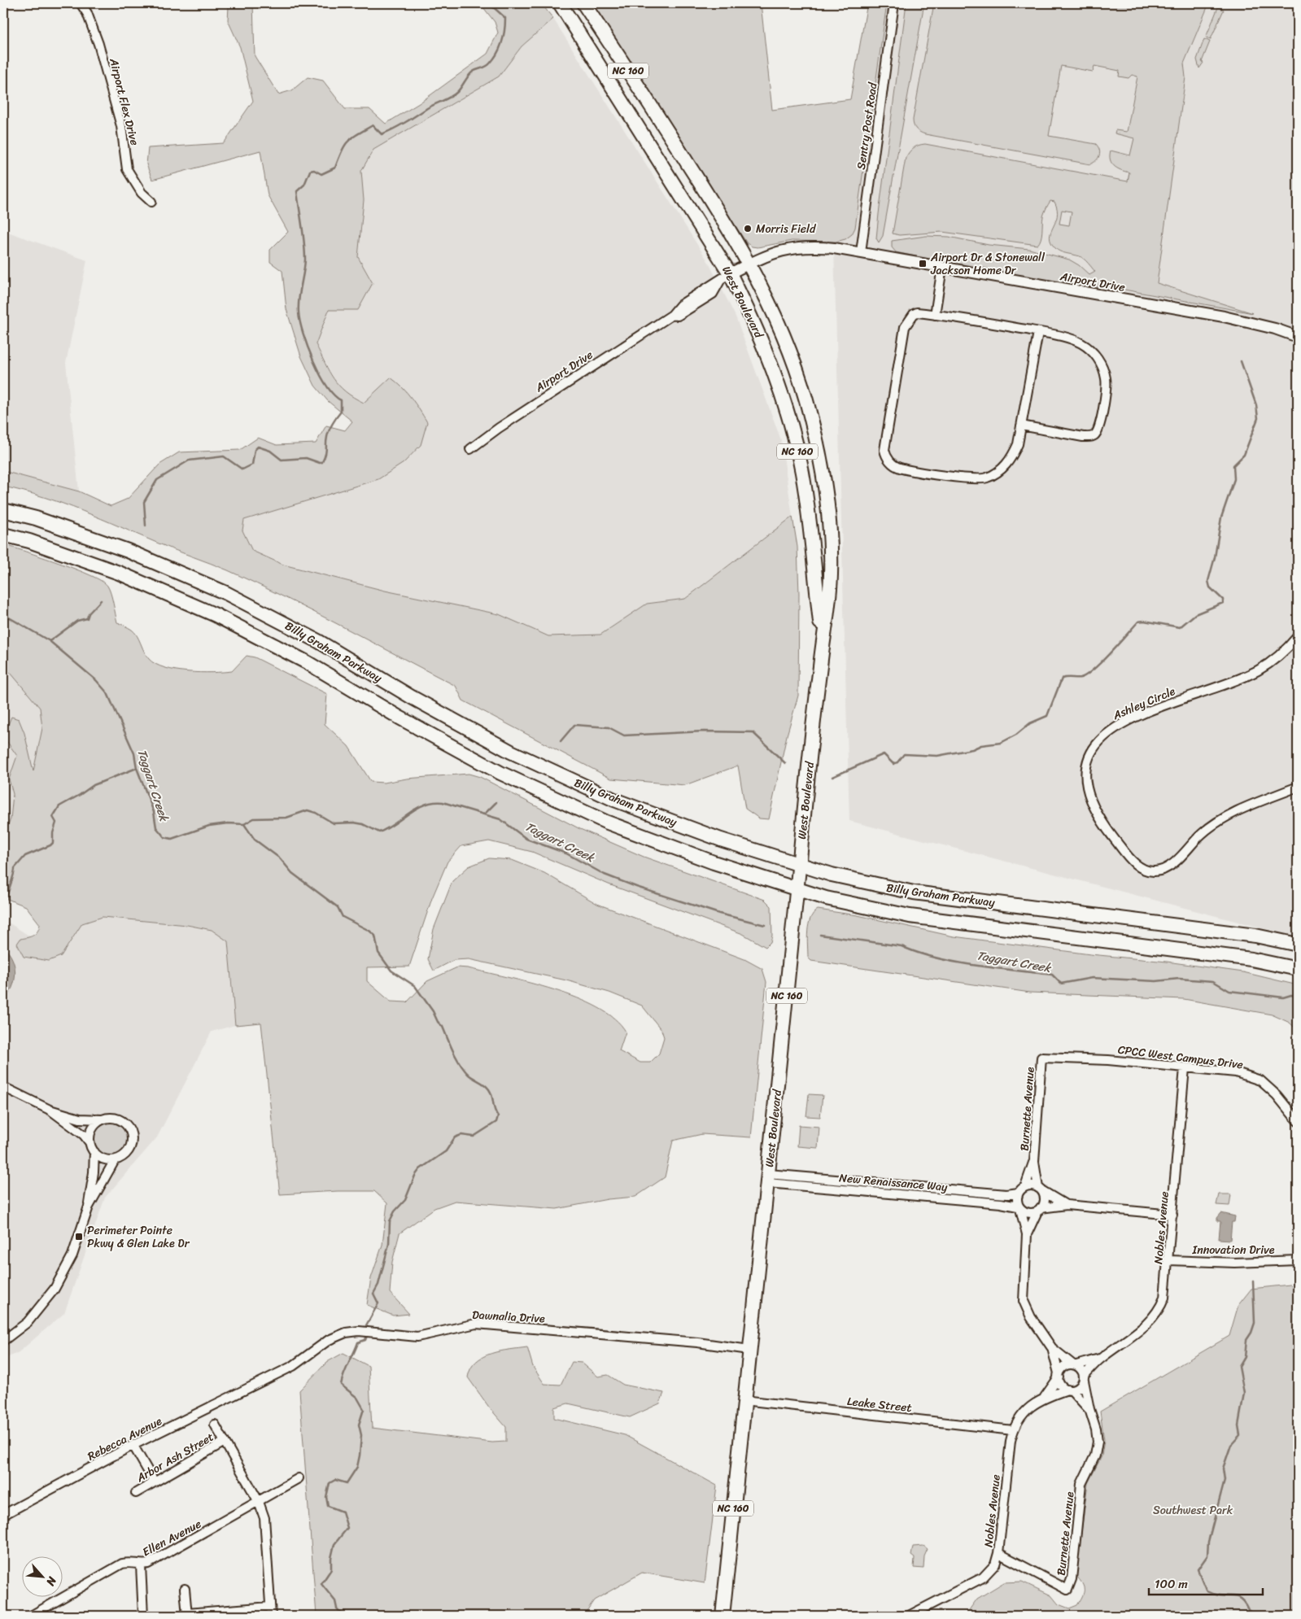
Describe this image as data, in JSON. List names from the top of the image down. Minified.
{"streets":{"main road":["NC 160","West Boulevard","Billy Graham Parkway"],"street":["Airport Flex Drive","Sentry Post Road","Airport Drive","Ashley Circle","CPCC West Campus Drive","Burnette Avenue","New Renaissance Way","Nobles Avenue","Innovation Drive","Dawnalia Drive","Leake Street","Rebecca Avenue","Arbor Ash Street","Ellen Avenue"]},"crossings":[["Sentry Post Road","Airport Drive"],["Airport Drive","West Boulevard"],["West Boulevard","Billy Graham Parkway"],["West Boulevard","New Renaissance Way"],["West Boulevard","Dawnalia Drive"],["West Boulevard","Leake Street"],["CPCC West Campus Drive","Burnette Avenue"],["CPCC West Campus Drive","Nobles Avenue"],["Burnette Avenue","New Renaissance Way"],["Burnette Avenue","Nobles Avenue"],["Nobles Avenue","Innovation Drive"],["Nobles Avenue","Leake Street"],["Dawnalia Drive","Rebecca Avenue"]],"water":["Taggart Creek"],"parks":["Southwest Park"],"places":{"other":["Morris Field"],"transit":["Airport Dr & Stonewall Jackson Home Dr","Perimeter Pointe Pkwy & Glen Lake Dr"]},"scale_bar":"100 m","north":"bottom right"}
